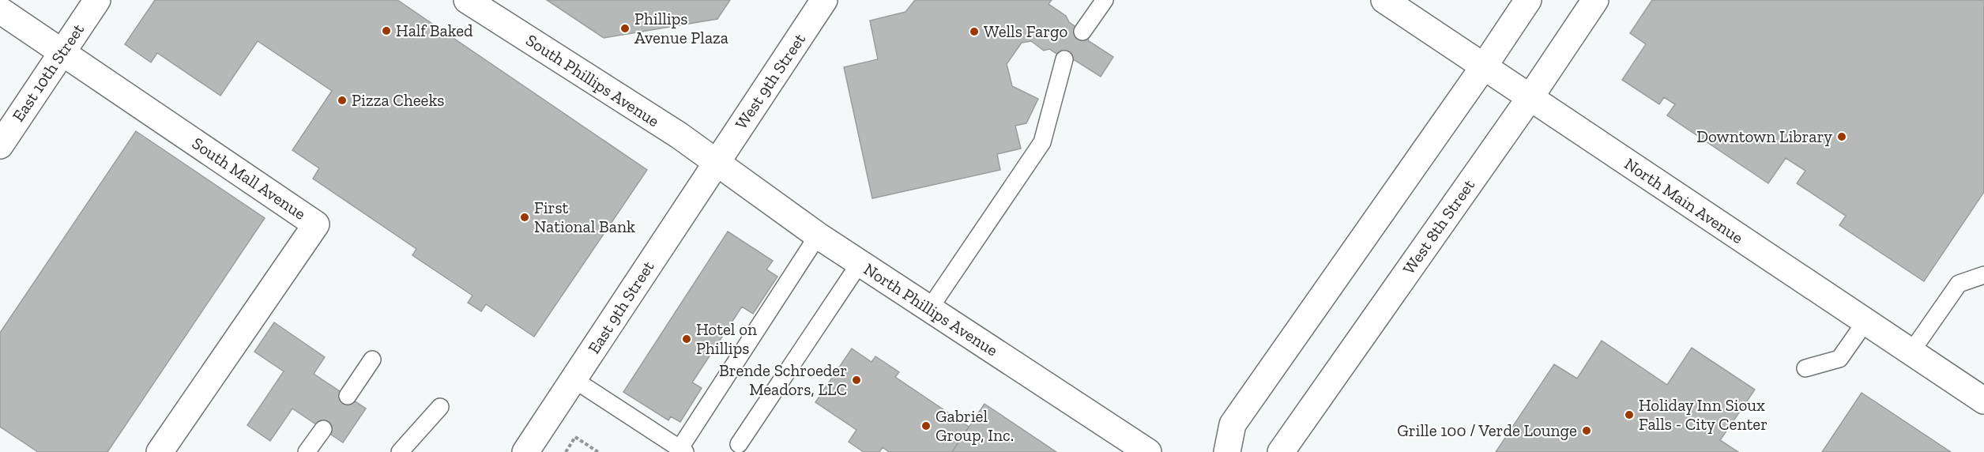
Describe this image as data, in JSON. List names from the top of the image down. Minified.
{"streets":{"street":["East 10th Street","South Phillips Avenue","West 9th Street","South Mall Avenue","North Main Avenue","West 8th Street","East 9th Street","North Phillips Avenue"]},"crossings":[["East 10th Street","South Mall Avenue"],["South Phillips Avenue","West 9th Street"],["South Phillips Avenue","East 9th Street"],["South Phillips Avenue","North Phillips Avenue"],["West 9th Street","East 9th Street"],["West 9th Street","North Phillips Avenue"],["North Main Avenue","West 8th Street"],["East 9th Street","North Phillips Avenue"]],"places":["Phillips Avenue Plaza","Half Baked","Wells Fargo","Pizza Cheeks","Downtown Library","First National Bank","Hotel on Phillips","Brende Schroeder Meadors, LLC","Holiday Inn Sioux Falls - City Center","Gabriel Group, Inc.","Grille 100 / Verde Lounge"]}
